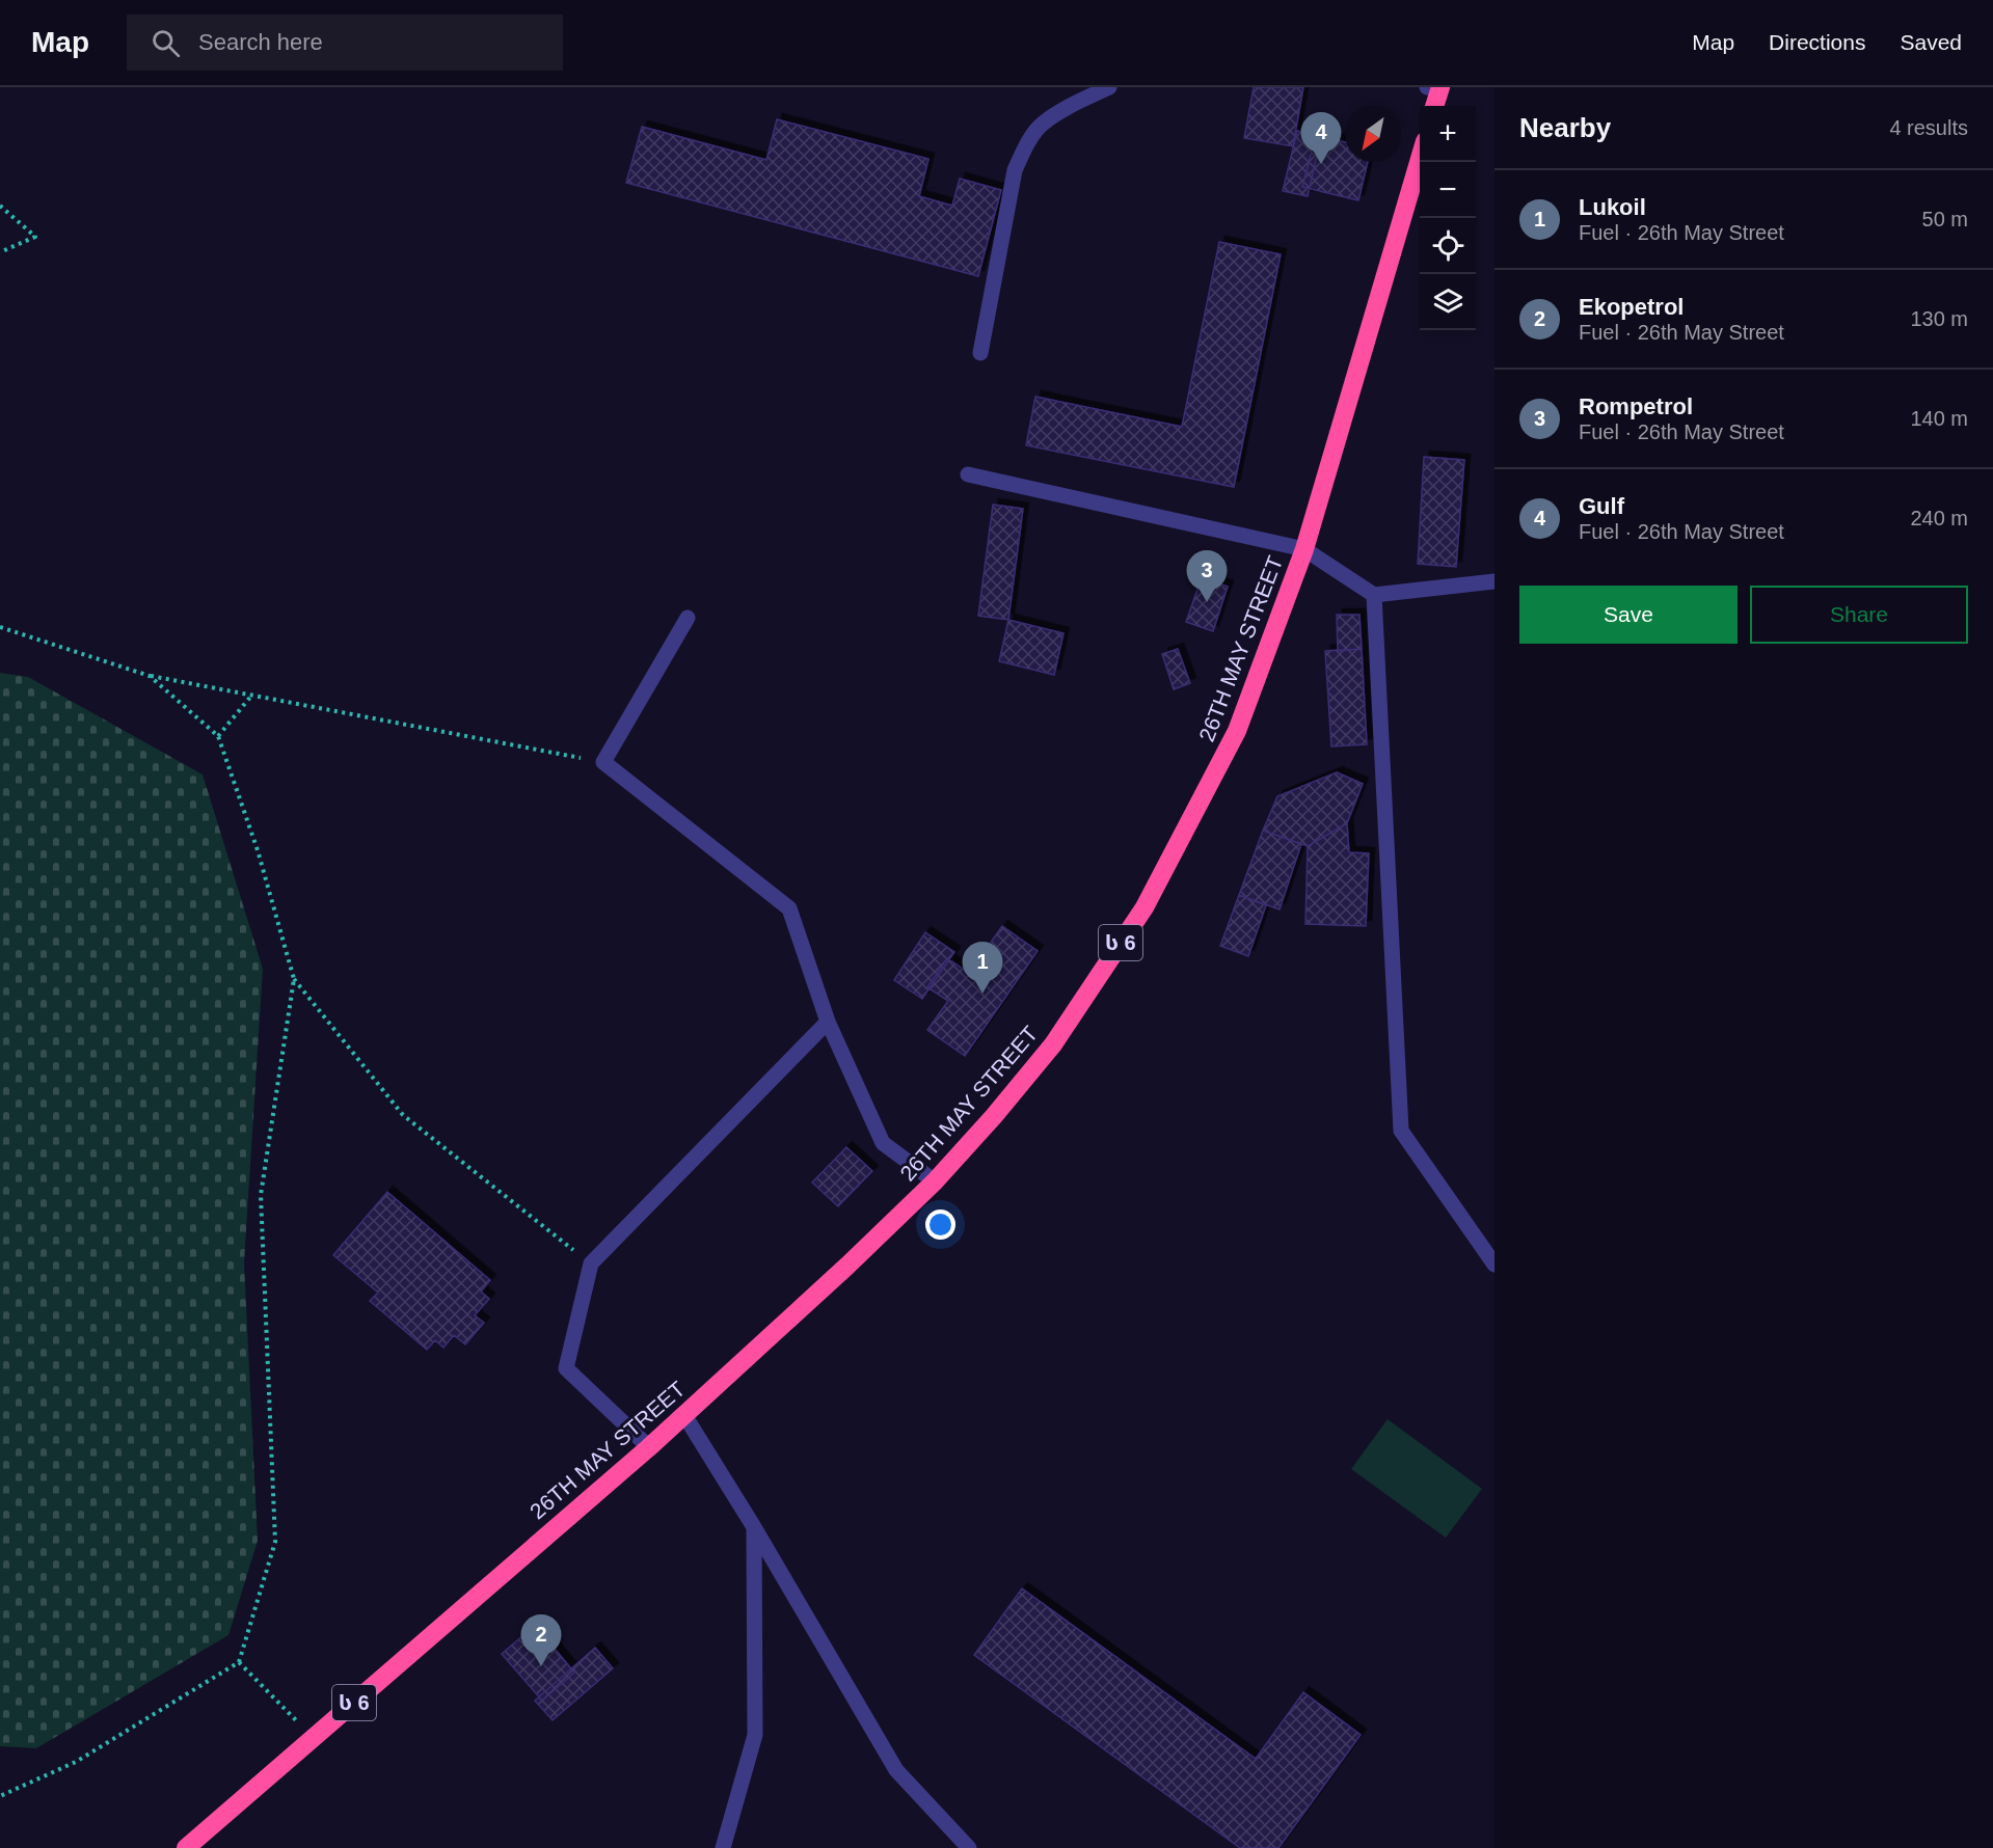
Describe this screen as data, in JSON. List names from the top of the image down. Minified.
{"streets":{"highway":["26TH MAY STREET","ს 6"]},"north":"bottom left","page":{"header":"Map","search":"Search here","nav":["Map","Directions","Saved"],"heading":["Nearby","4 results"],"map_buttons":["+","−"],"pins":["4","3","1","2"],"list":[{"mark":"1","name":"Lukoil","note":"Fuel · 26th May Street","value":"50 m"},{"mark":"2","name":"Ekopetrol","note":"Fuel · 26th May Street","value":"130 m"},{"mark":"3","name":"Rompetrol","note":"Fuel · 26th May Street","value":"140 m"},{"mark":"4","name":"Gulf","note":"Fuel · 26th May Street","value":"240 m"}],"buttons":["Save","Share"]}}
